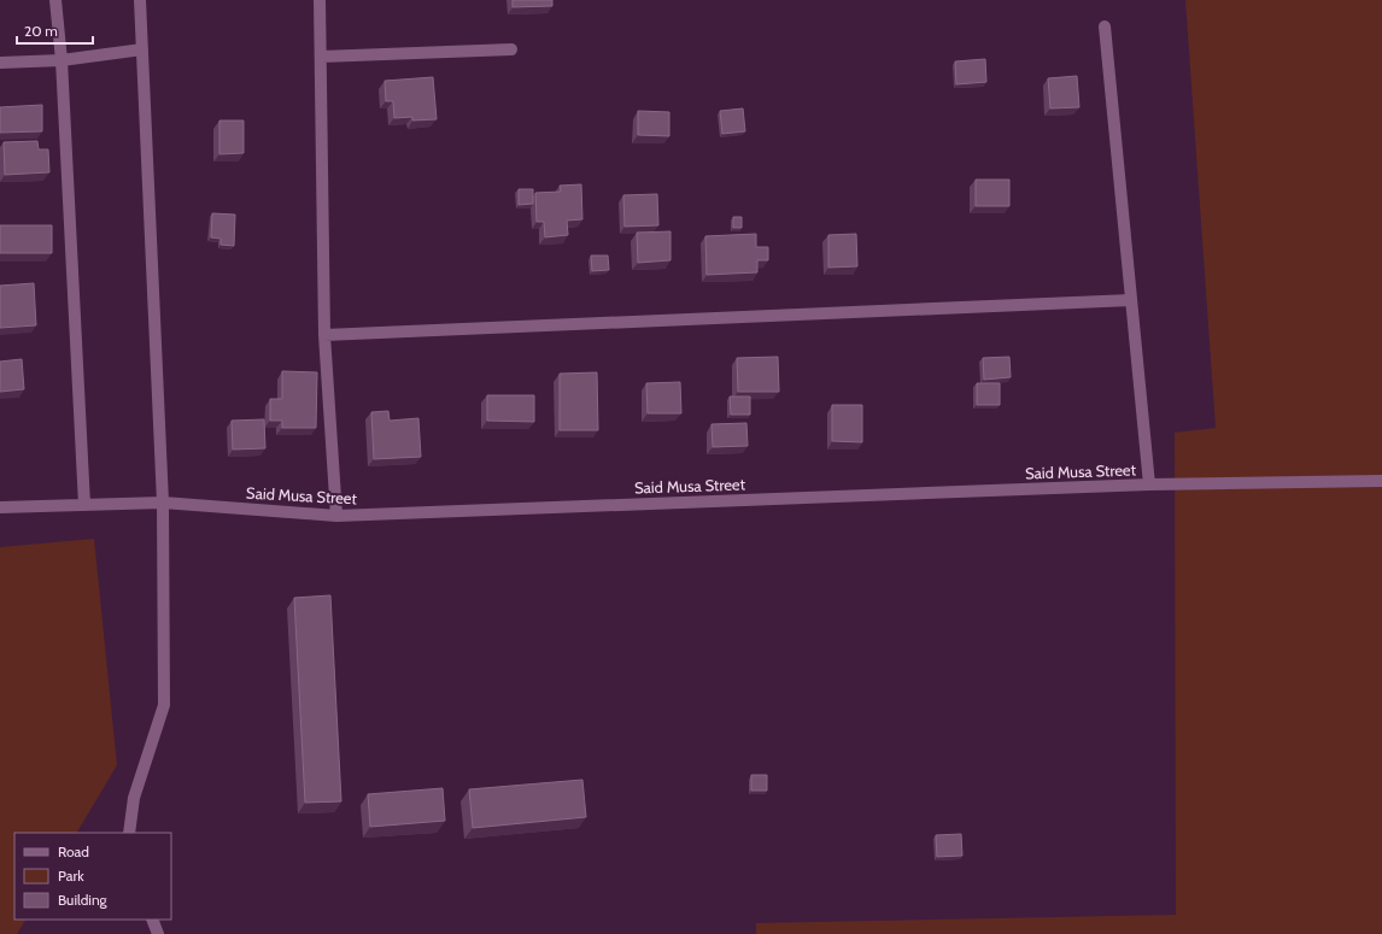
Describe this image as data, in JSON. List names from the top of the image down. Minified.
{"streets":{"street":["Said Musa Street"]},"legend":["Road","Park","Building"],"scale_bar":"20 m"}
